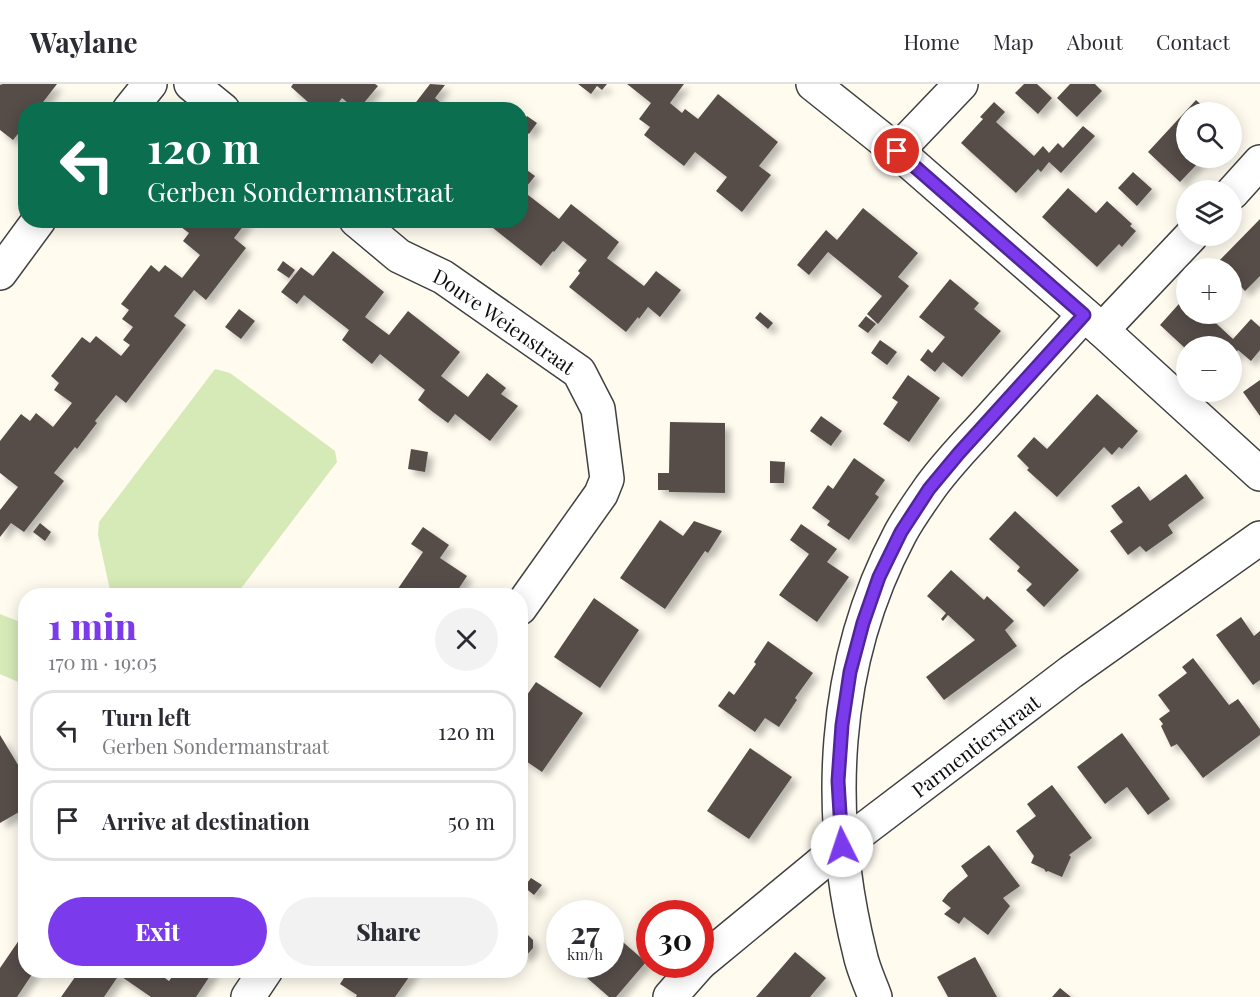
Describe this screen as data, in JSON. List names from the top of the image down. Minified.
{"streets":{"street":["Douve Weienstraat","Parmentierstraat"]},"page":{"header":"Waylane","nav":["Home","Map","About","Contact"],"map_buttons":["+","−"],"turn":["120 m","Gerben Sondermanstraat"],"heading":["1 min","170 m · 19:05"],"list":[{"name":"Turn left","note":"Gerben Sondermanstraat","value":"120 m"},{"name":"Arrive at destination","value":"50 m"}],"buttons":["Exit","Share"],"speed":"27 km/h","limit":"30"}}
